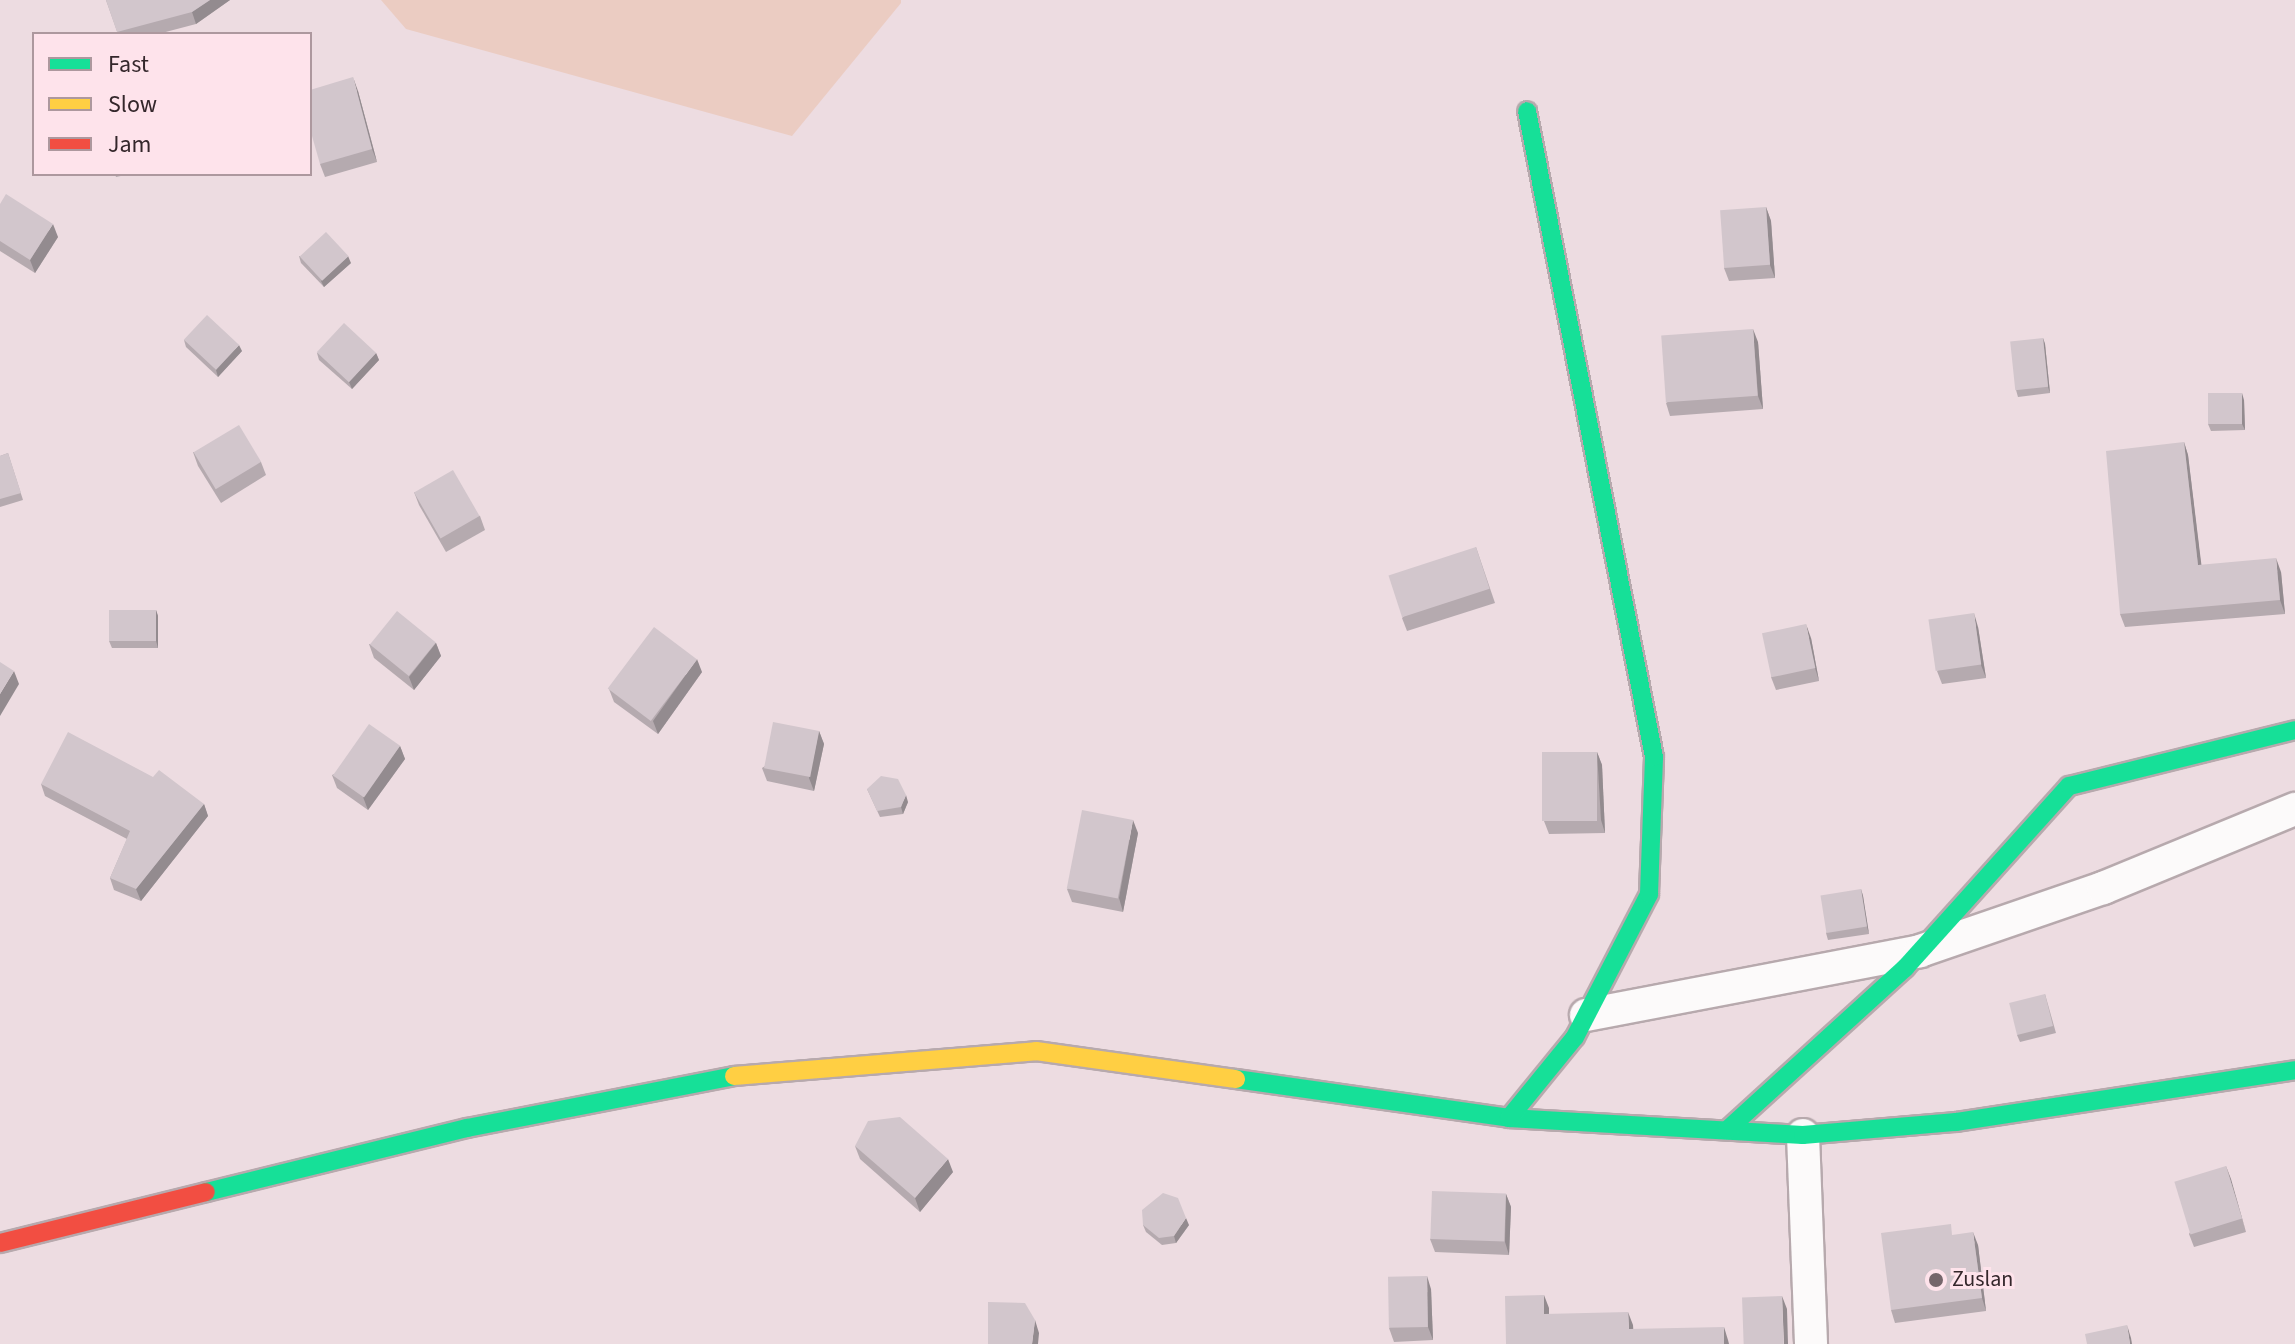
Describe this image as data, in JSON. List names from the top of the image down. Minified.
{"places":["Zuslan"],"legend":["Fast","Slow","Jam"]}
